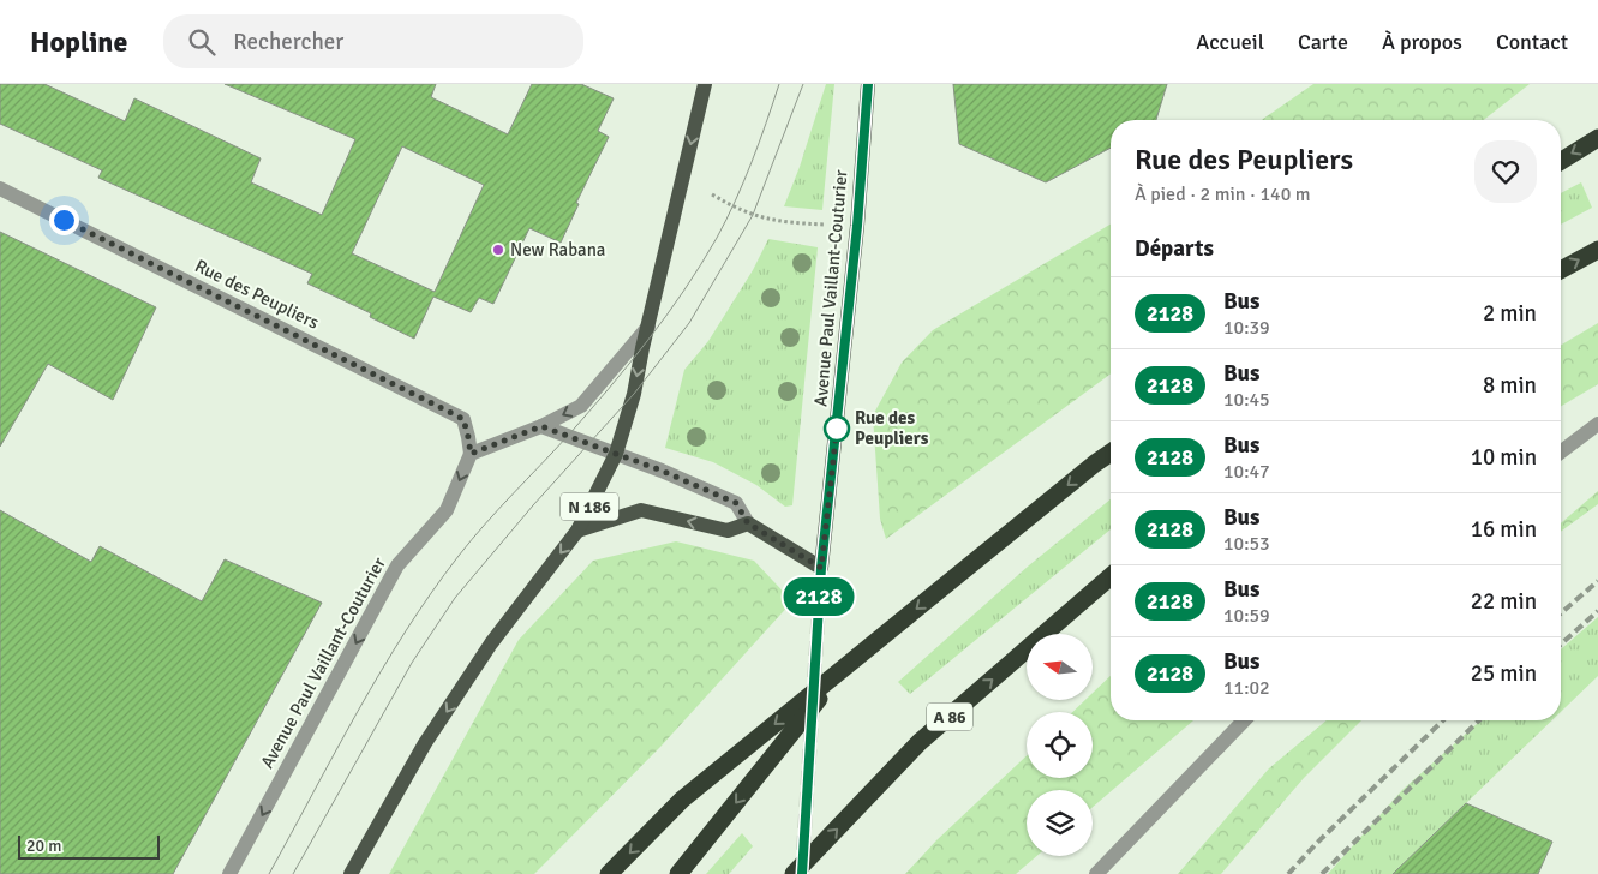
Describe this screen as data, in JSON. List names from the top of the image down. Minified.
{"streets":{"highway":["A 86"],"main road":["Avenue Paul Vaillant-Couturier","N 186"],"street":["Rue des Peupliers"]},"crossings":[["Avenue Paul Vaillant-Couturier","Rue des Peupliers"]],"places":["New Rabana","Rue des Peupliers"],"lines":["bus line 2128"],"scale_bar":"20 m","north":"left","page":{"header":"Hopline","search":"Rechercher","nav":["Accueil","Carte","À propos","Contact"],"on_map":"2128","heading":[["Rue des Peupliers","À pied · 2 min · 140 m"],"Départs"],"list":[{"mark":"2128","name":"Bus","note":"10:39","value":"2 min"},{"mark":"2128","name":"Bus","note":"10:45","value":"8 min"},{"mark":"2128","name":"Bus","note":"10:47","value":"10 min"},{"mark":"2128","name":"Bus","note":"10:53","value":"16 min"},{"mark":"2128","name":"Bus","note":"10:59","value":"22 min"},{"mark":"2128","name":"Bus","note":"11:02","value":"25 min"}],"scale":"20 m"}}
